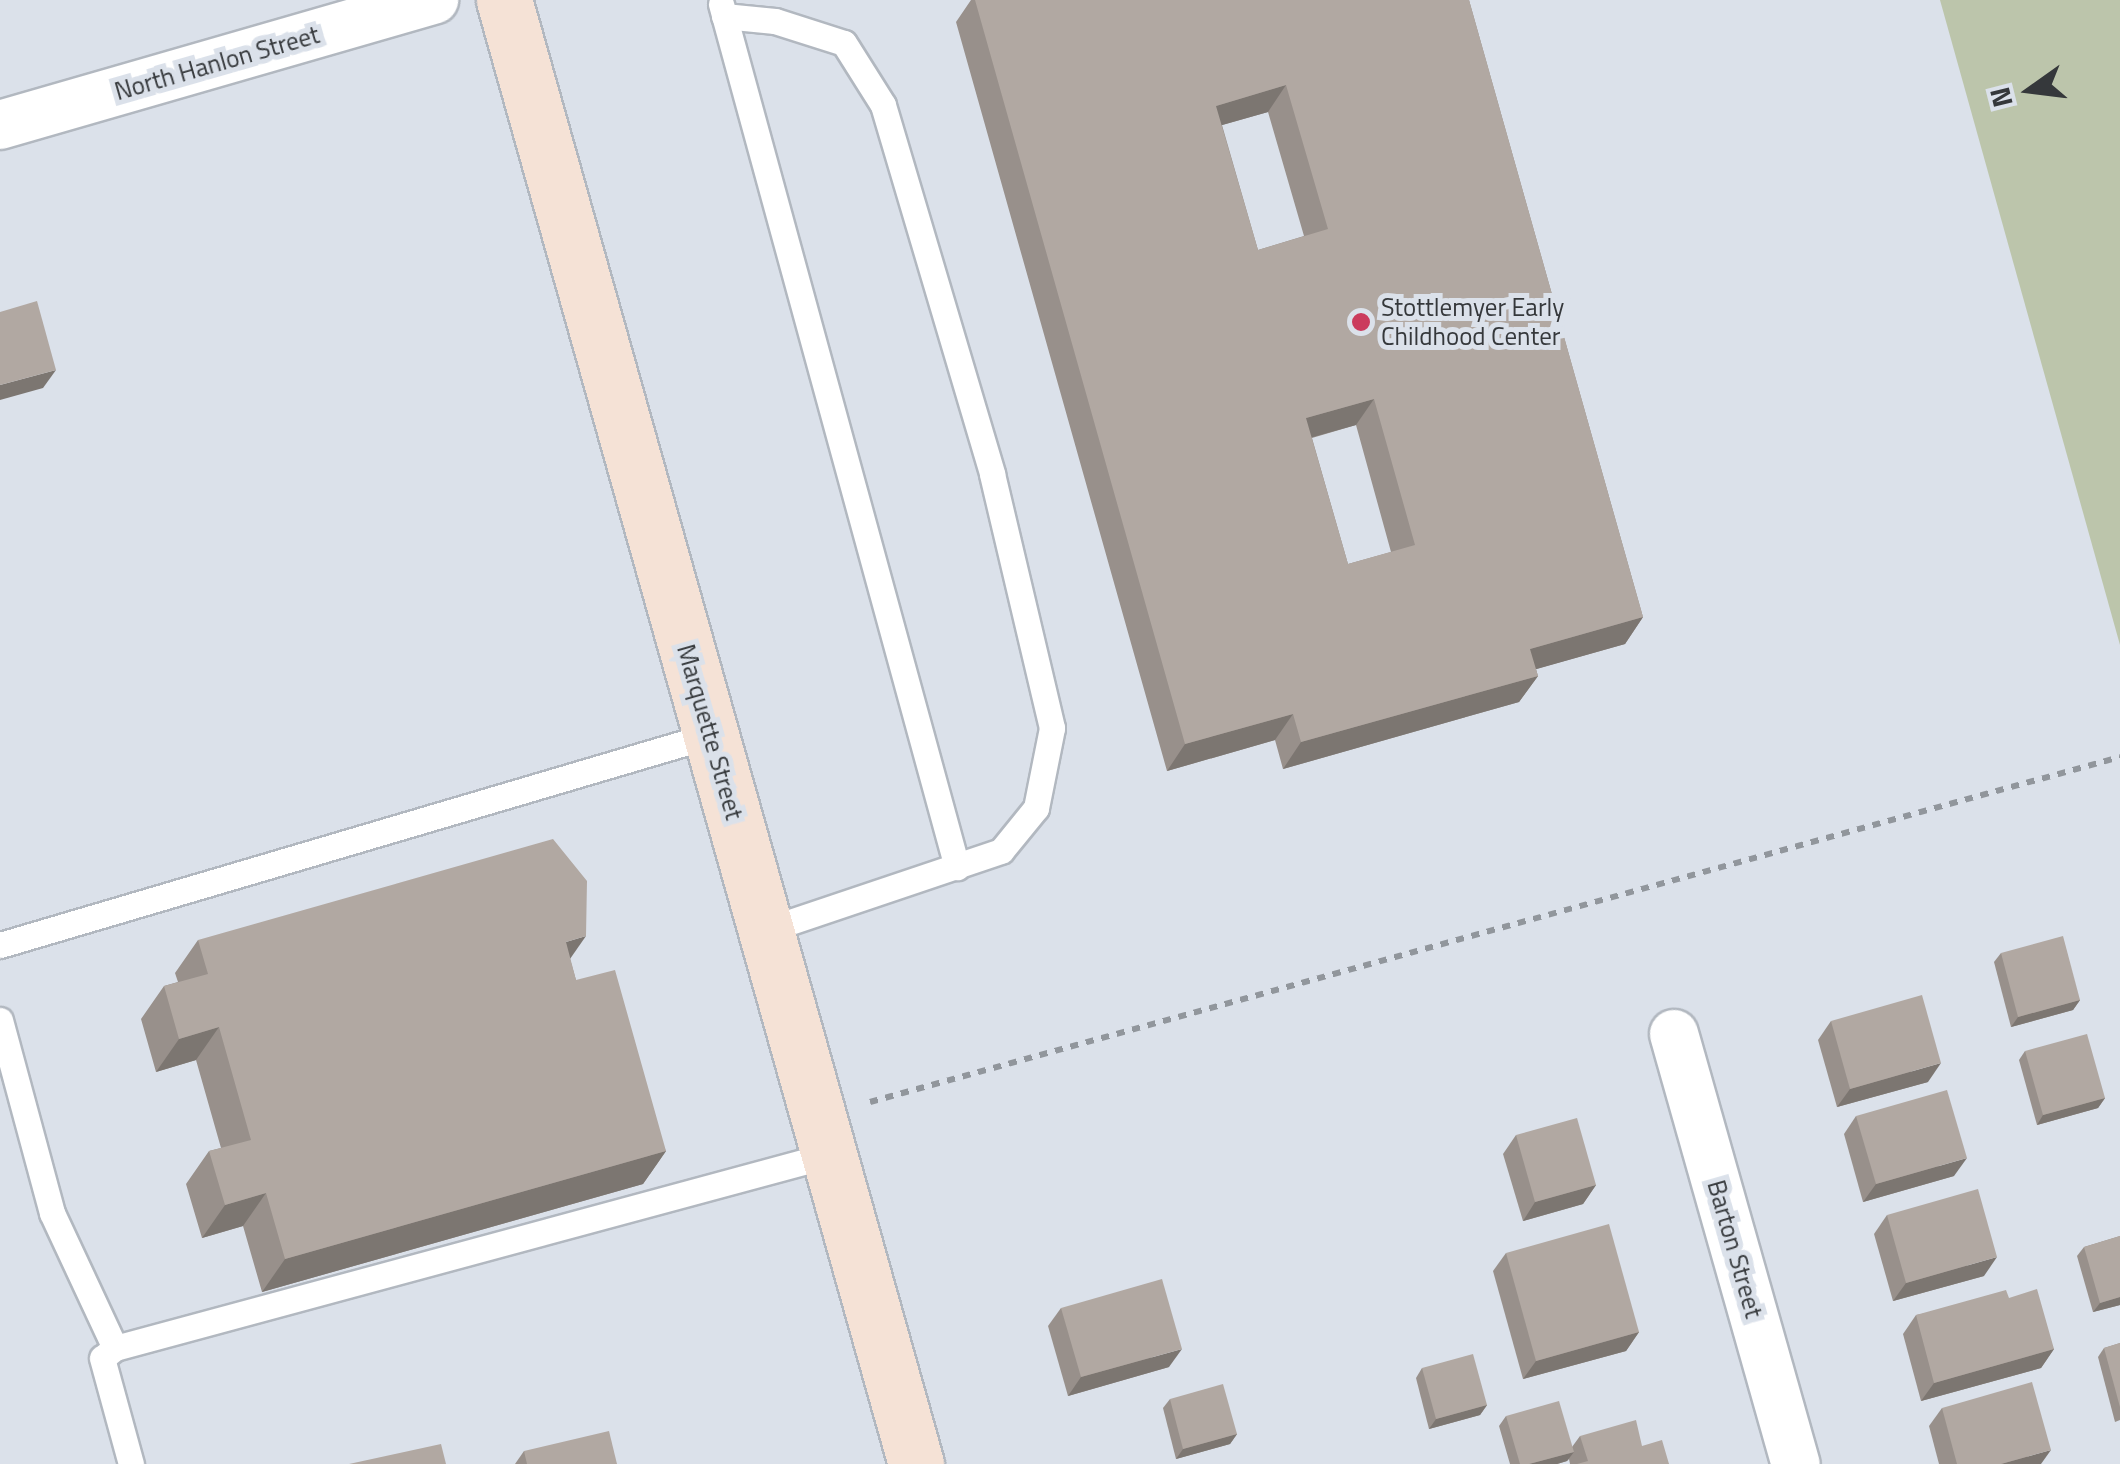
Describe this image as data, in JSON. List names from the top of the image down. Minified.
{"streets":{"street":["North Hanlon Street","Marquette Street","Barton Street"]},"places":["Stottlemyer Early Childhood Center"],"north":"left"}
